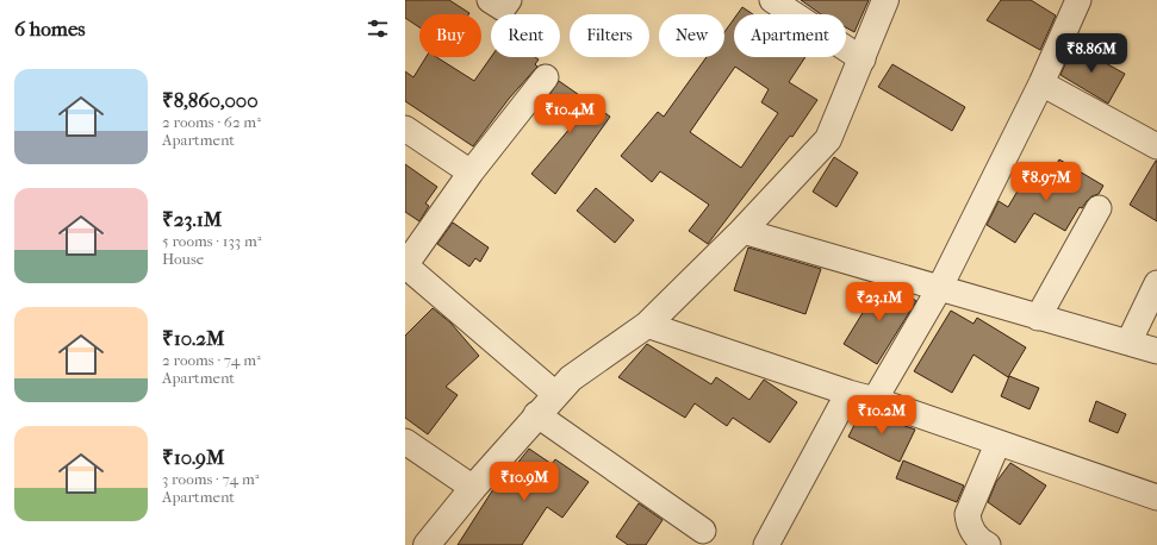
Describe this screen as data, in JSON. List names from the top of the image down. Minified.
{"page":{"heading":"6 homes","chip":["Buy","Rent","Filters","New","Apartment"],"price":["₹8.86M","₹10.4M","₹8.97M","₹23.1M","₹10.2M","₹10.9M"],"list":[{"name":"₹8,860,000","note":"2 rooms · 62 m² · Apartment"},{"name":"₹23.1M","note":"5 rooms · 133 m² · House"},{"name":"₹10.2M","note":"2 rooms · 74 m² · Apartment"},{"name":"₹10.9M","note":"3 rooms · 74 m² · Apartment"}]}}
